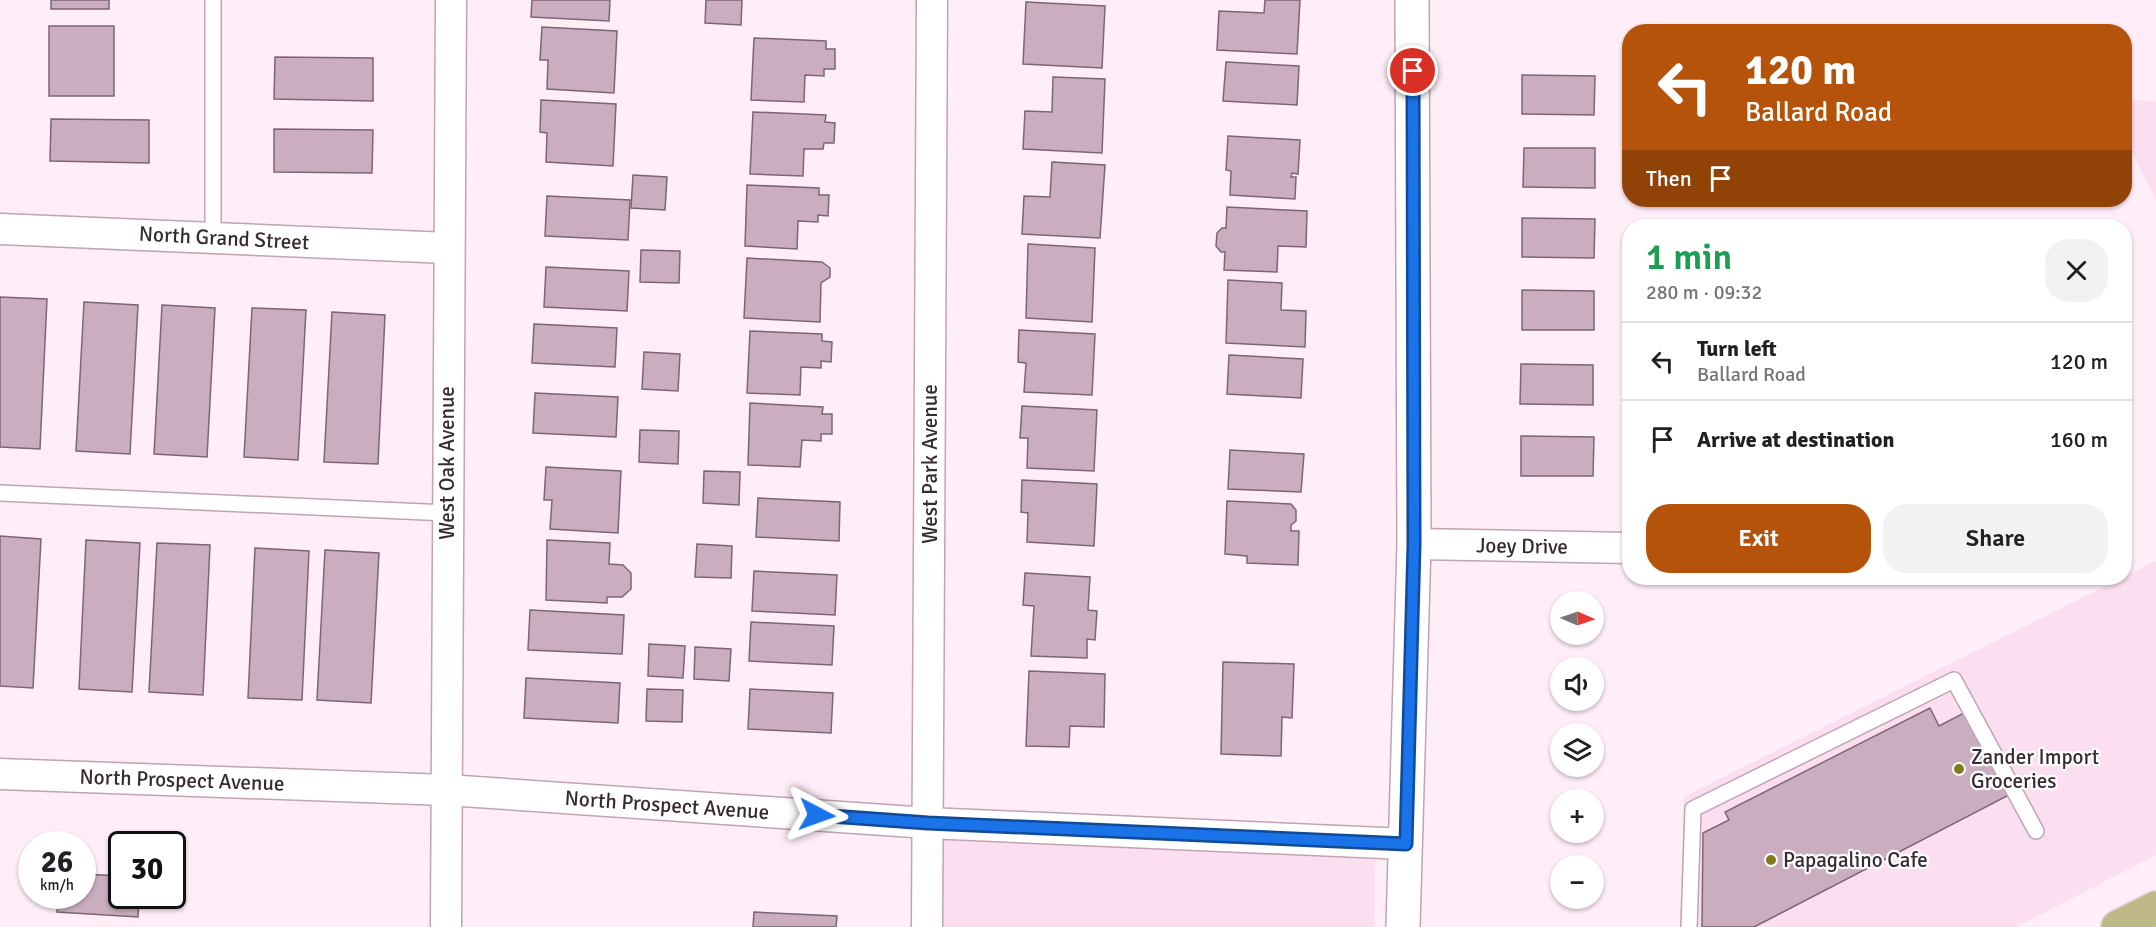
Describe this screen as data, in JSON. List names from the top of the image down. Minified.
{"streets":{"street":["North Grand Street","West Oak Avenue","West Park Avenue","Joey Drive","North Prospect Avenue"]},"crossings":[["North Grand Street","West Oak Avenue"],["West Oak Avenue","North Prospect Avenue"],["West Park Avenue","North Prospect Avenue"]],"places":["Zander Import Groceries","Papagalino Cafe"],"north":"right","page":{"turn":["120 m","Ballard Road"],"then":"Then","heading":["1 min","280 m · 09:32"],"list":[{"name":"Turn left","note":"Ballard Road","value":"120 m"},{"name":"Arrive at destination","value":"160 m"}],"buttons":["Exit","Share"],"map_buttons":["+","−"],"speed":"26 km/h","limit":"30"}}
